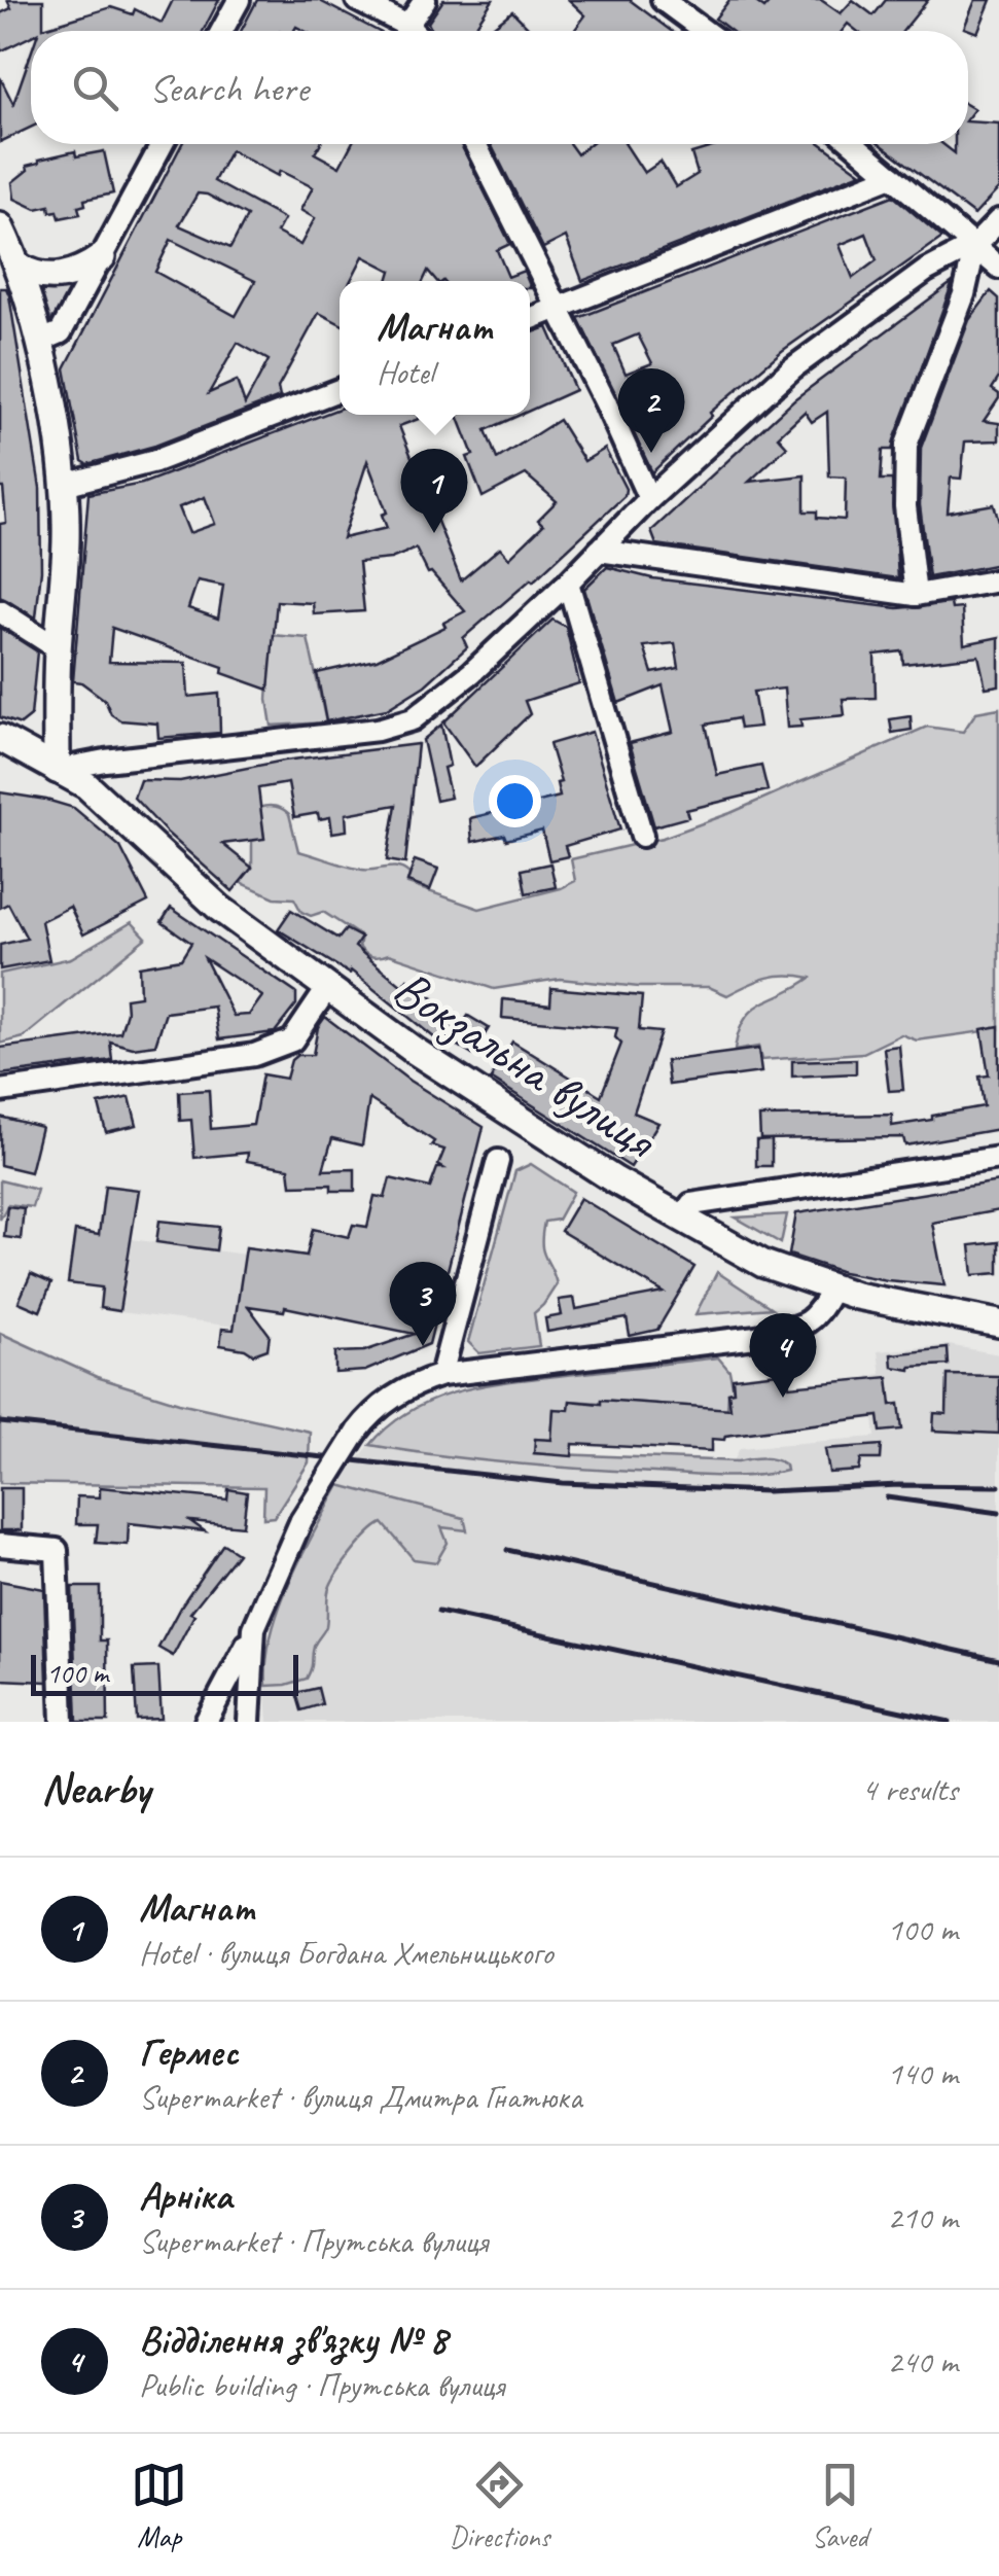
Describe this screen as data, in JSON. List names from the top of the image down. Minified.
{"streets":{"main road":["Вокзальна вулиця"]},"scale_bar":"100 m","page":{"search":"Search here","popup":["Магнат","Hotel"],"pins":["2","1","3","4"],"scale":"100 m","heading":["Nearby","4 results"],"list":[{"mark":"1","name":"Магнат","note":"Hotel · вулиця Богдана Хмельницького","value":"100 m"},{"mark":"2","name":"Гермес","note":"Supermarket · вулиця Дмитра Гнатюка","value":"140 m"},{"mark":"3","name":"Арніка","note":"Supermarket · Прутська вулиця","value":"210 m"},{"mark":"4","name":"Відділення зв'язку № 8","note":"Public building · Прутська вулиця","value":"240 m"}],"nav":["Map","Directions","Saved"]}}
